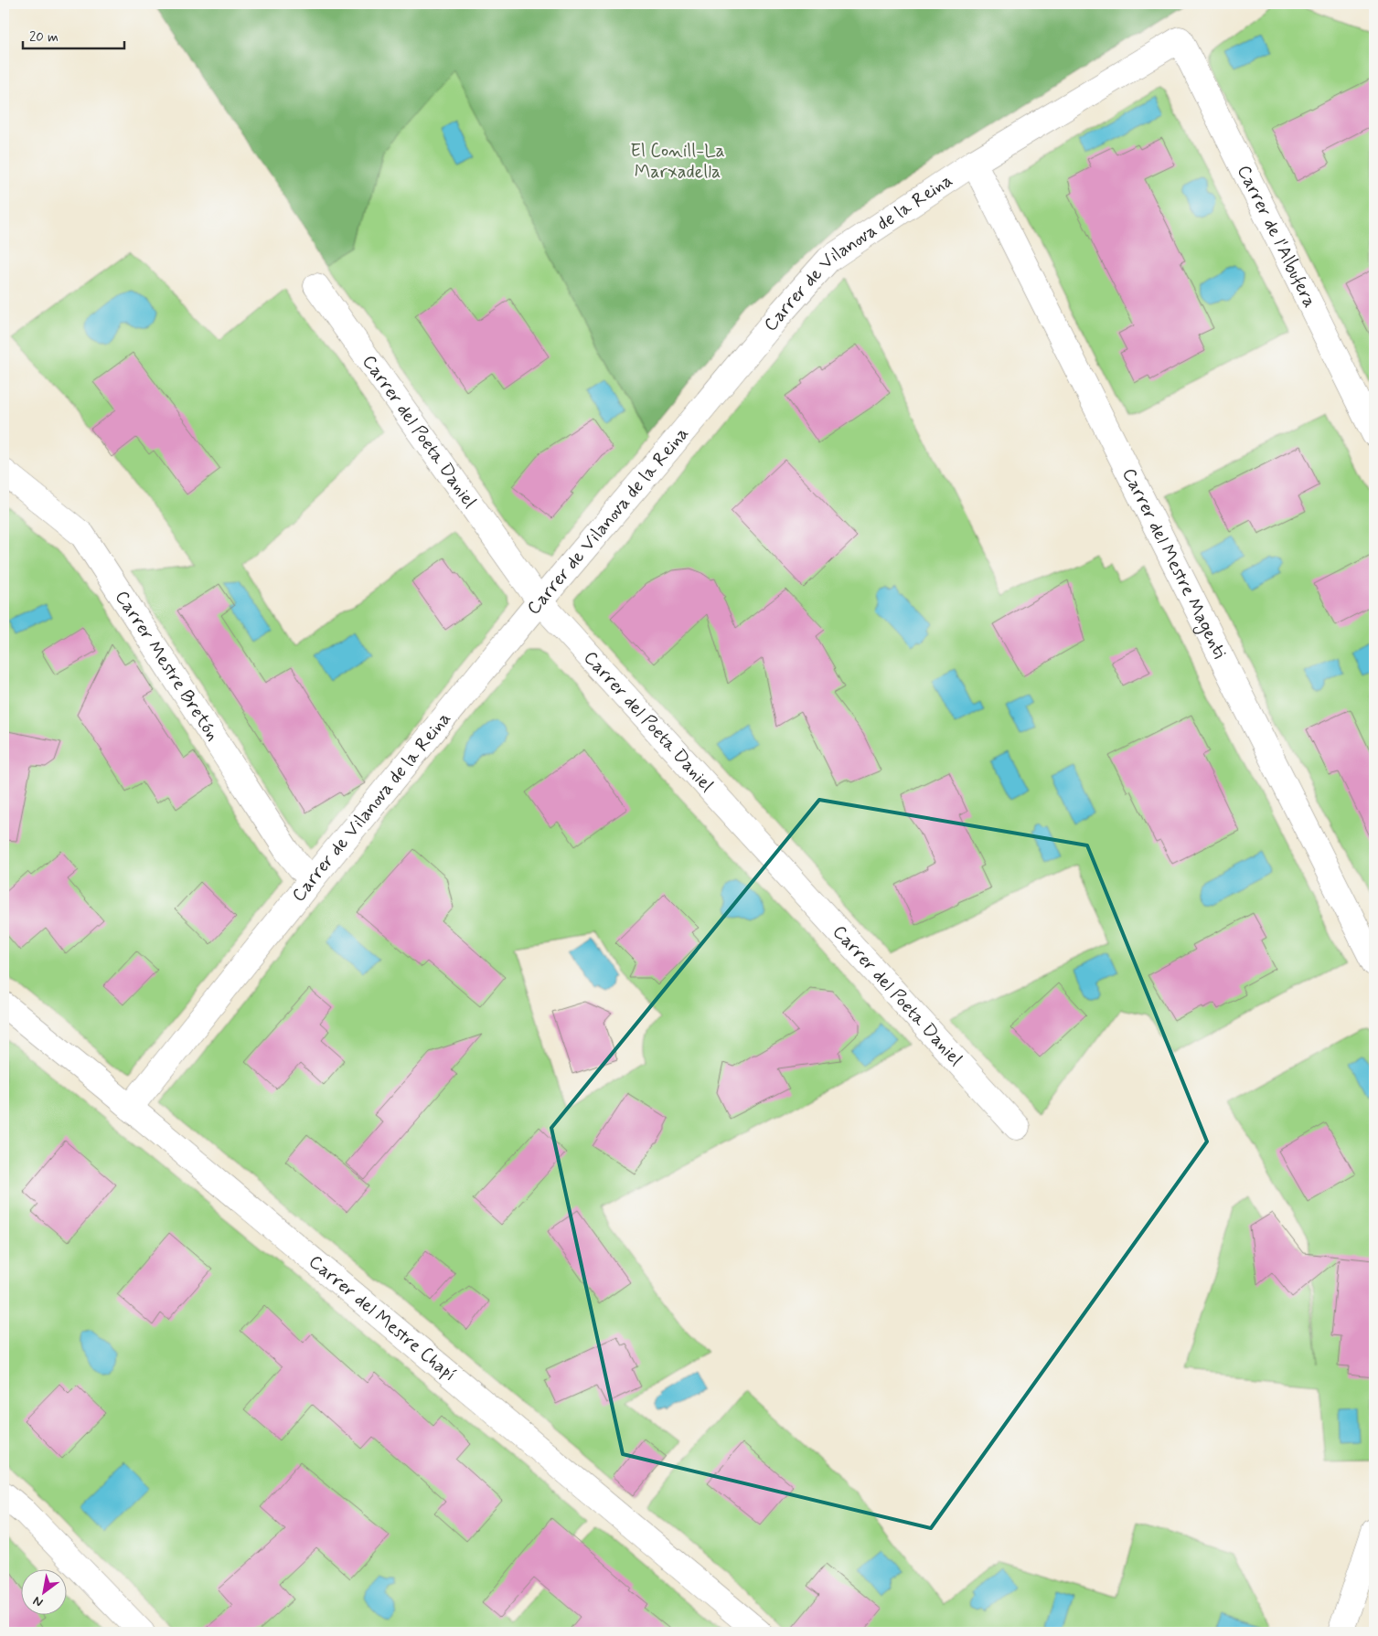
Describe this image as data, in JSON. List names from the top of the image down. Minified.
{"streets":{"street":["Carrer de l'Albufera","Carrer de Vilanova de la Reina","Carrer del Poeta Daniel","Carrer del Mestre Magenti","Carrer Mestre Bretón","Carrer del Mestre Chapí"]},"crossings":[["Carrer de l'Albufera","Carrer de Vilanova de la Reina"],["Carrer de Vilanova de la Reina","Carrer del Poeta Daniel"],["Carrer de Vilanova de la Reina","Carrer del Mestre Magenti"],["Carrer de Vilanova de la Reina","Carrer Mestre Bretón"],["Carrer de Vilanova de la Reina","Carrer del Mestre Chapí"]],"parks":["El Conill-La Marxadella"],"scale_bar":"20 m","north":"bottom left"}
